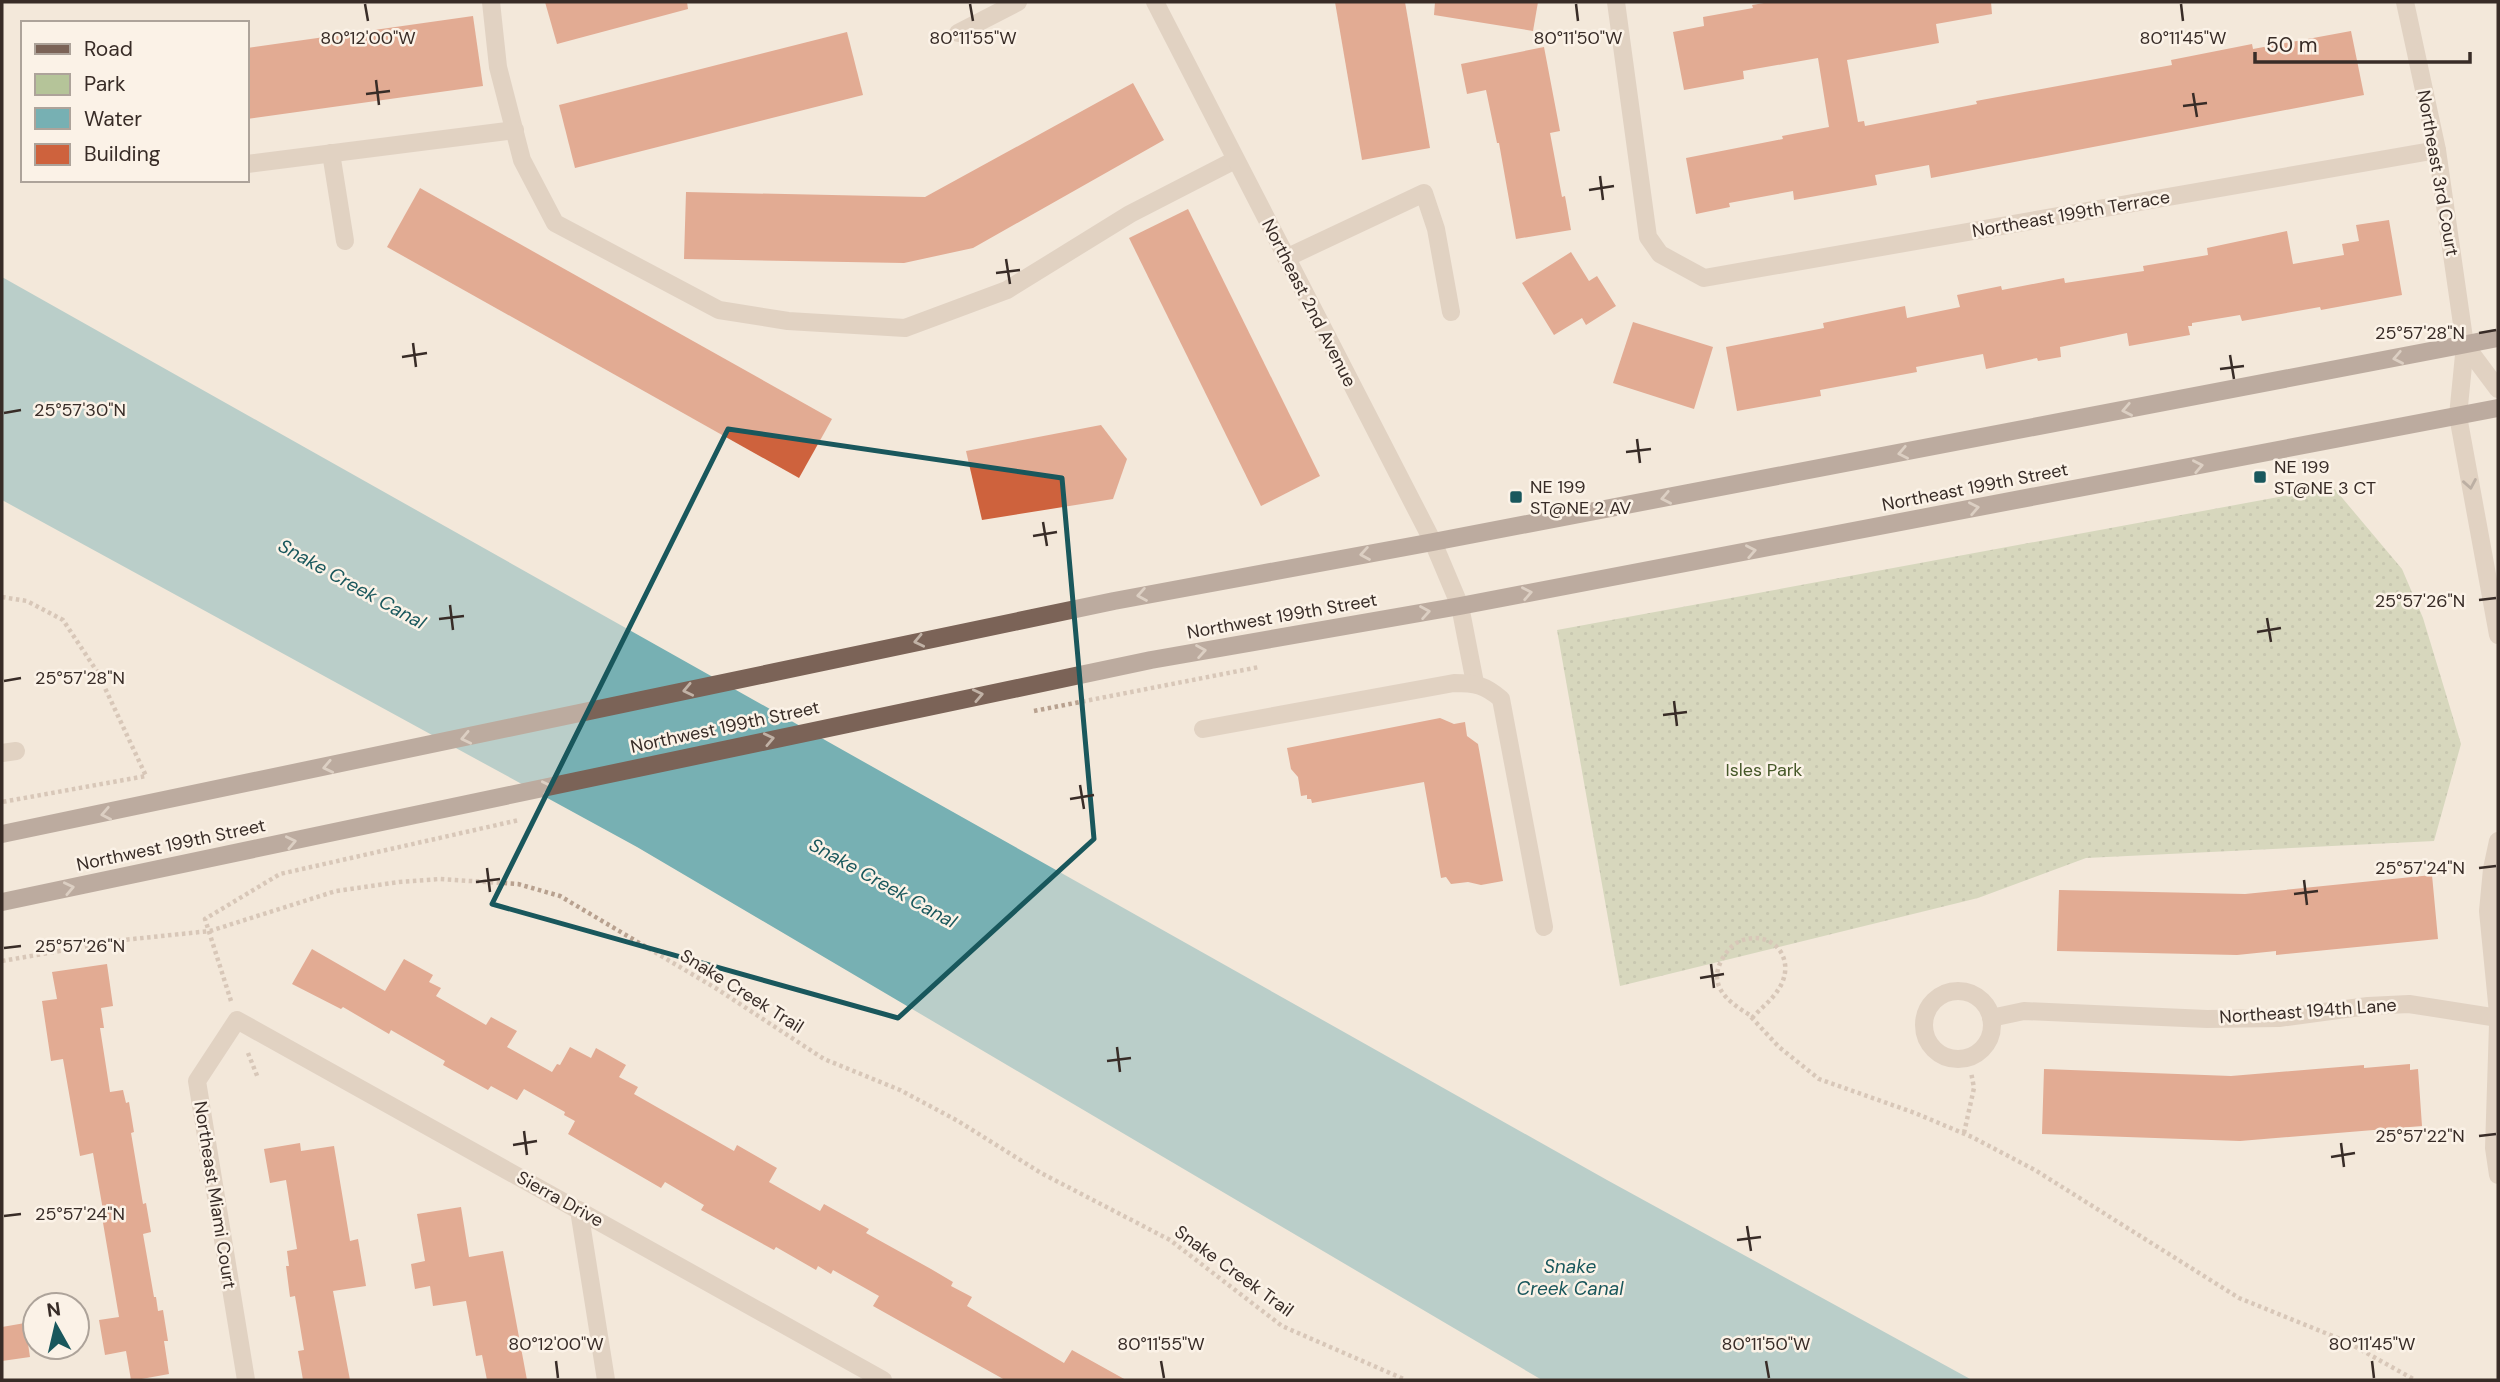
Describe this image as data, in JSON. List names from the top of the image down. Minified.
{"streets":{"main road":["Northeast 199th Street","Northwest 199th Street"],"street":["Northeast 3rd Court","Northeast 199th Terrace","Northeast 2nd Avenue","Northeast 194th Lane","Northeast Miami Court","Sierra Drive"],"path":["Snake Creek Trail"]},"crossings":[["Northeast 3rd Court","Northeast 199th Terrace"],["Northeast 2nd Avenue","Northeast 199th Street"],["Northeast 2nd Avenue","Northwest 199th Street"],["Northeast 199th Street","Northwest 199th Street"],["Northeast Miami Court","Sierra Drive"]],"water":["Snake Creek Canal"],"parks":["Isles Park"],"places":{"transit":["NE 199 ST@NE 3 CT","NE 199 ST@NE 2 AV"]},"legend":["Road","Park","Water","Building"],"scale_bar":"50 m","north":"top","coordinates":["80°12'00\"W","80°11'55\"W","80°11'50\"W","80°11'45\"W","25°57'28\"N","25°57'30\"N","25°57'26\"N","25°57'24\"N","25°57'22\"N"]}
